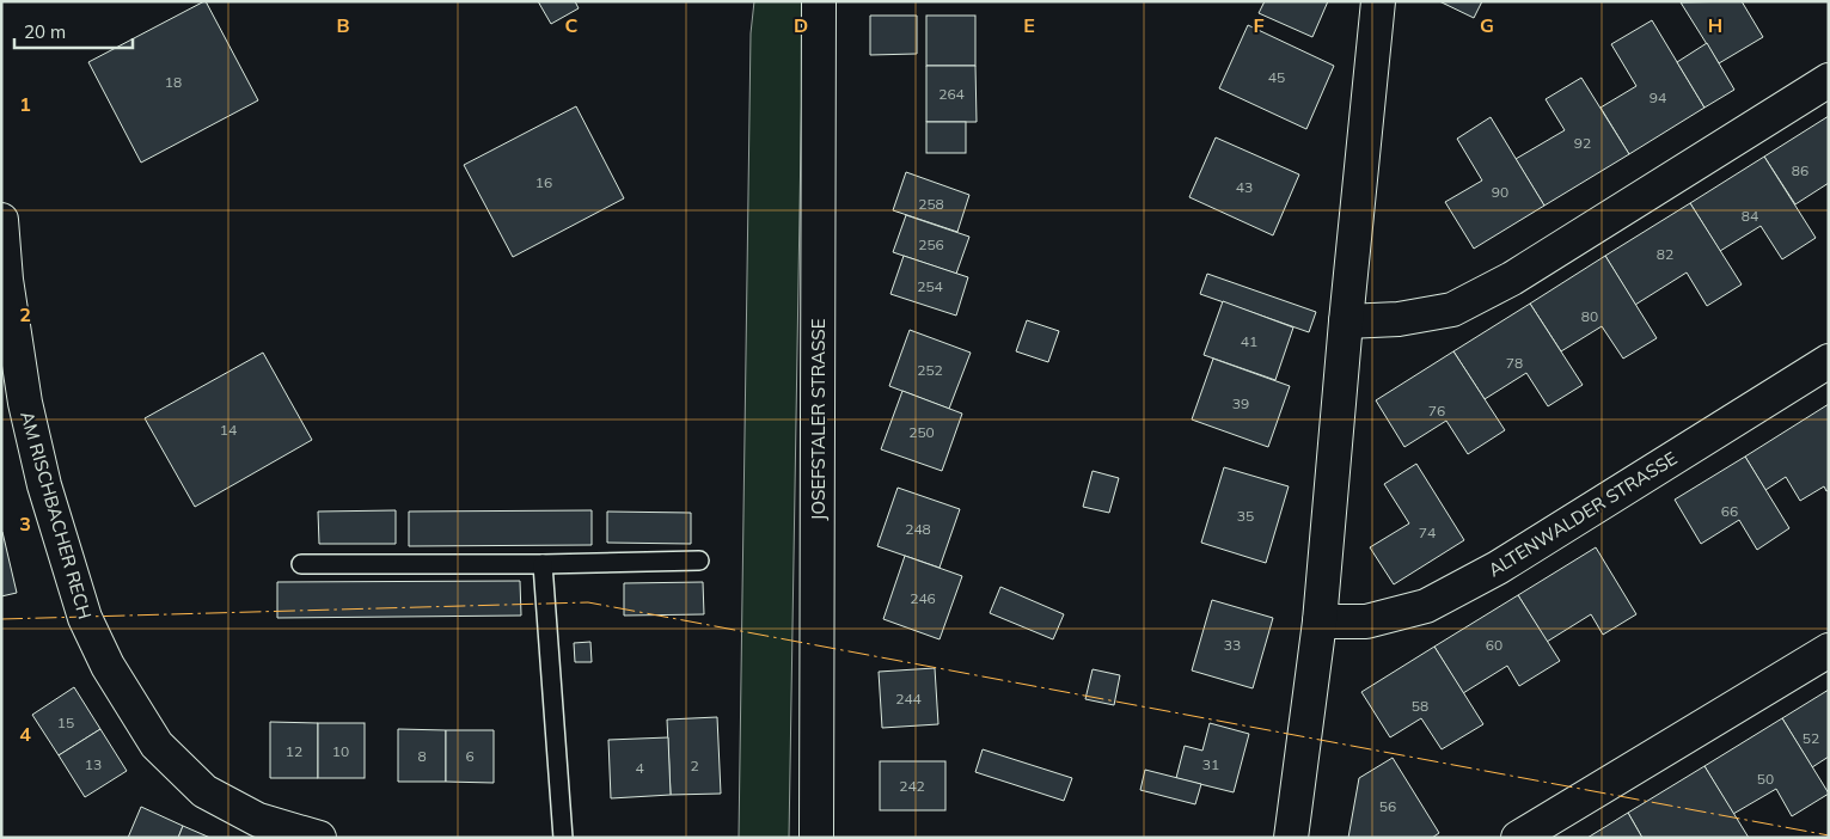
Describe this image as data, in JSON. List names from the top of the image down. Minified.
{"streets":{"street":["JOSEFSTALER STRASSE","ALTENWALDER STRASSE","AM RISCHBACHER RECH"]},"house_numbers":["45","18","264","94","92","86","16","43","90","258","84","256","82","254","80","41","78","252","39","76","14","250","66","35","248","74","246","33","60","244","58","15","52","12","10","8","6","13","31","2","4","50","242","56"],"scale_bar":"20 m","grid":{"columns":["B","C","D","E","F","G","H"],"rows":["1","2","3","4"]}}
